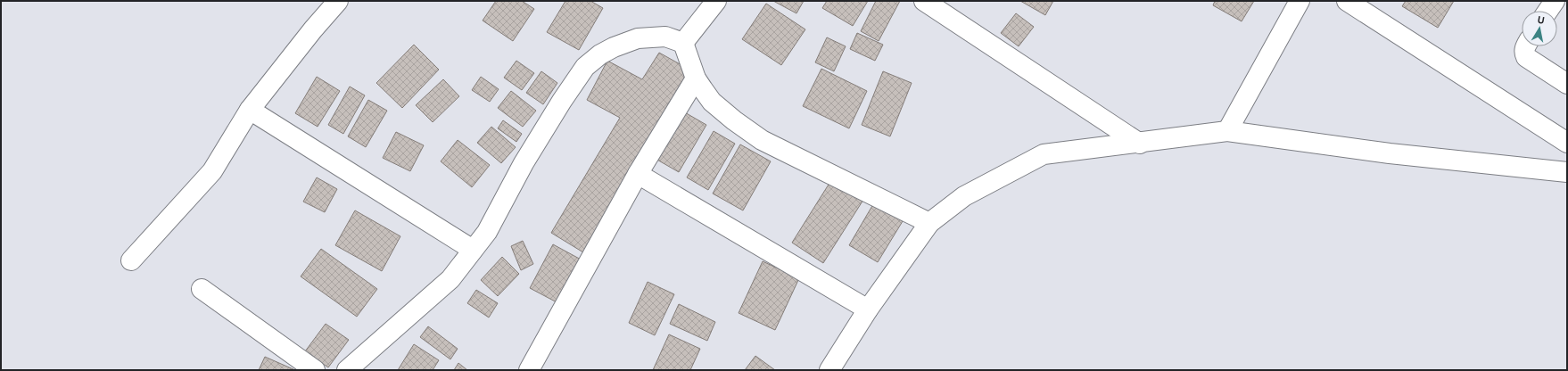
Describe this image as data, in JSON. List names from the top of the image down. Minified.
{"north":"top"}
